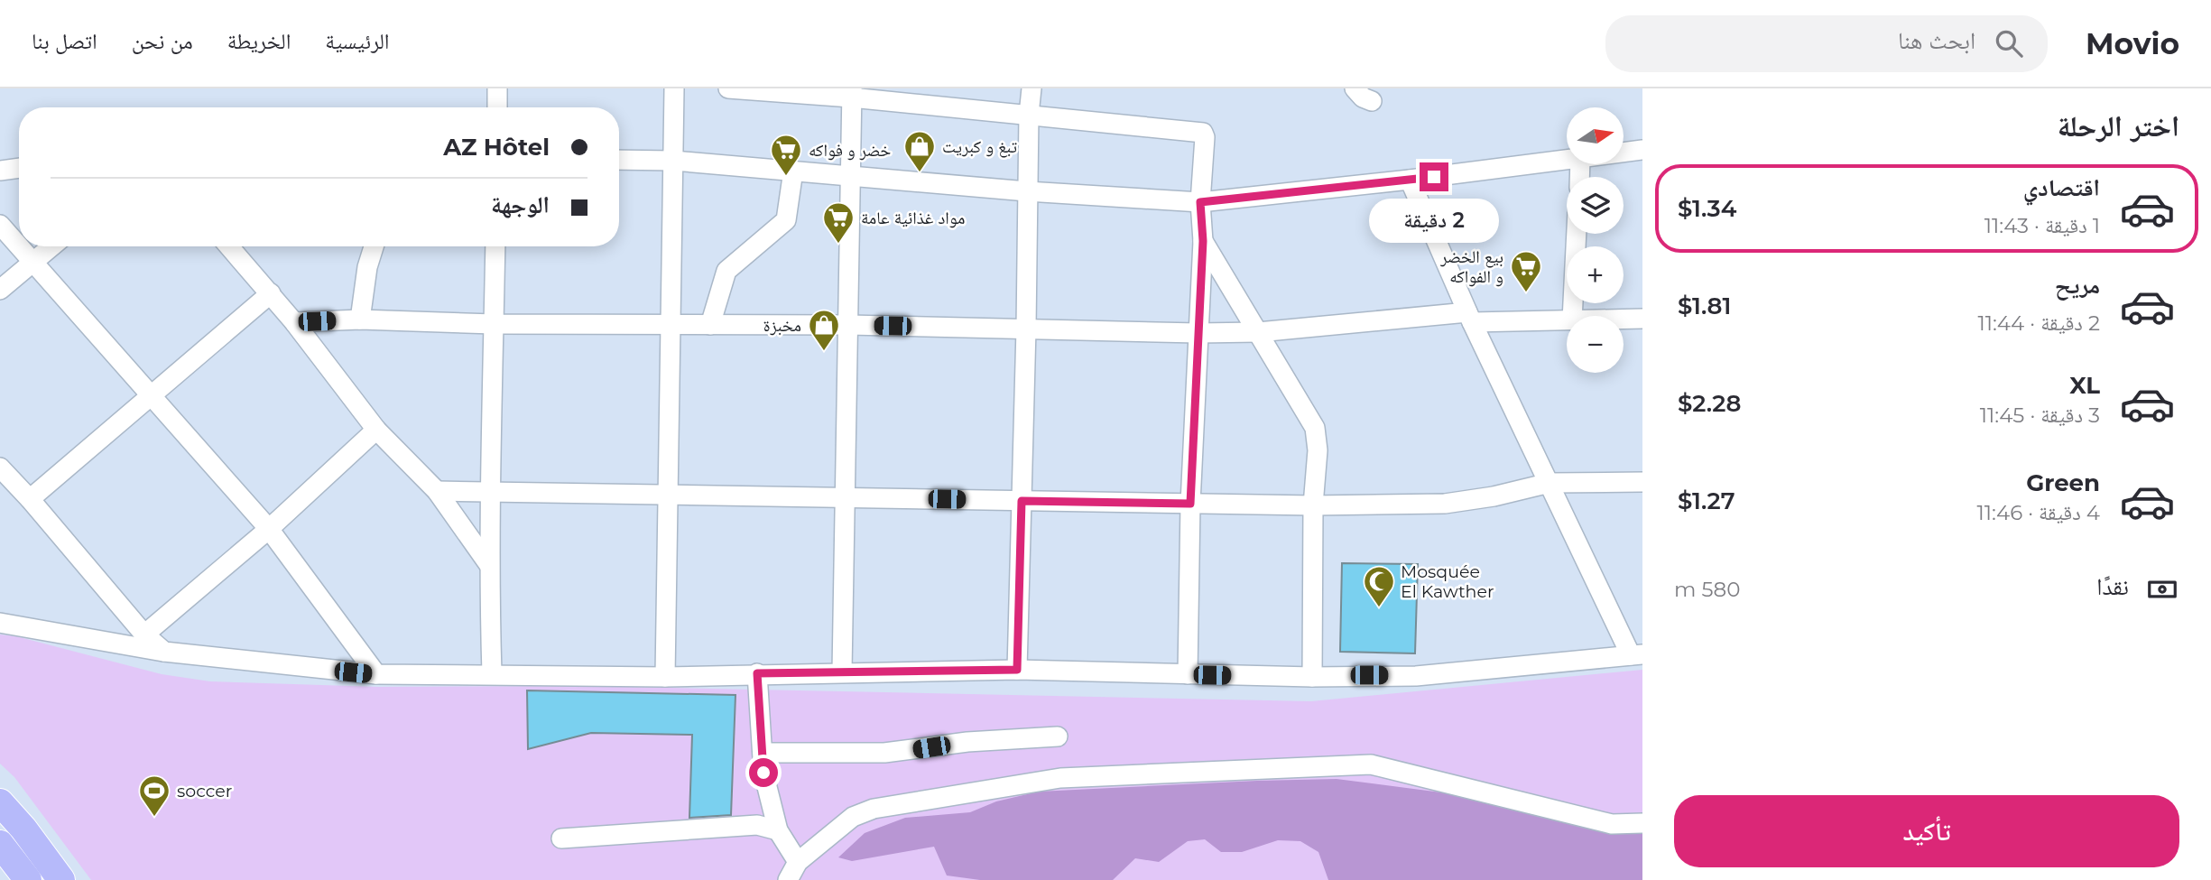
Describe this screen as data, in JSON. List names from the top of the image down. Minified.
{"places":{"shop":["تبغ و كبريت","مخبزة"],"supermarket":["خضر و فواكه","مواد غذائية عامة","بيع الخضر و الفواكه"],"mosque":["Mosquée El Kawther"],"sports":["soccer"]},"north":"right","page":{"header":"Movio","search":"ابحث هنا","nav":["الرئيسية","الخريطة","من نحن","اتصل بنا"],"heading":"اختر الرحلة","map_buttons":["+","−"],"banner":["AZ Hôtel","الوجهة"],"list":[{"name":"اقتصادي","note":"1 دقيقة · 11:43","value":"$1.34"},{"name":"مريح","note":"2 دقيقة · 11:44","value":"$1.81"},{"name":"XL","note":"3 دقيقة · 11:45","value":"$2.28"},{"name":"Green","note":"4 دقيقة · 11:46","value":"$1.27"}],"bubble":"2 دقيقة","pay":["نقدًا","580 m"],"buttons":"تأكيد"}}
